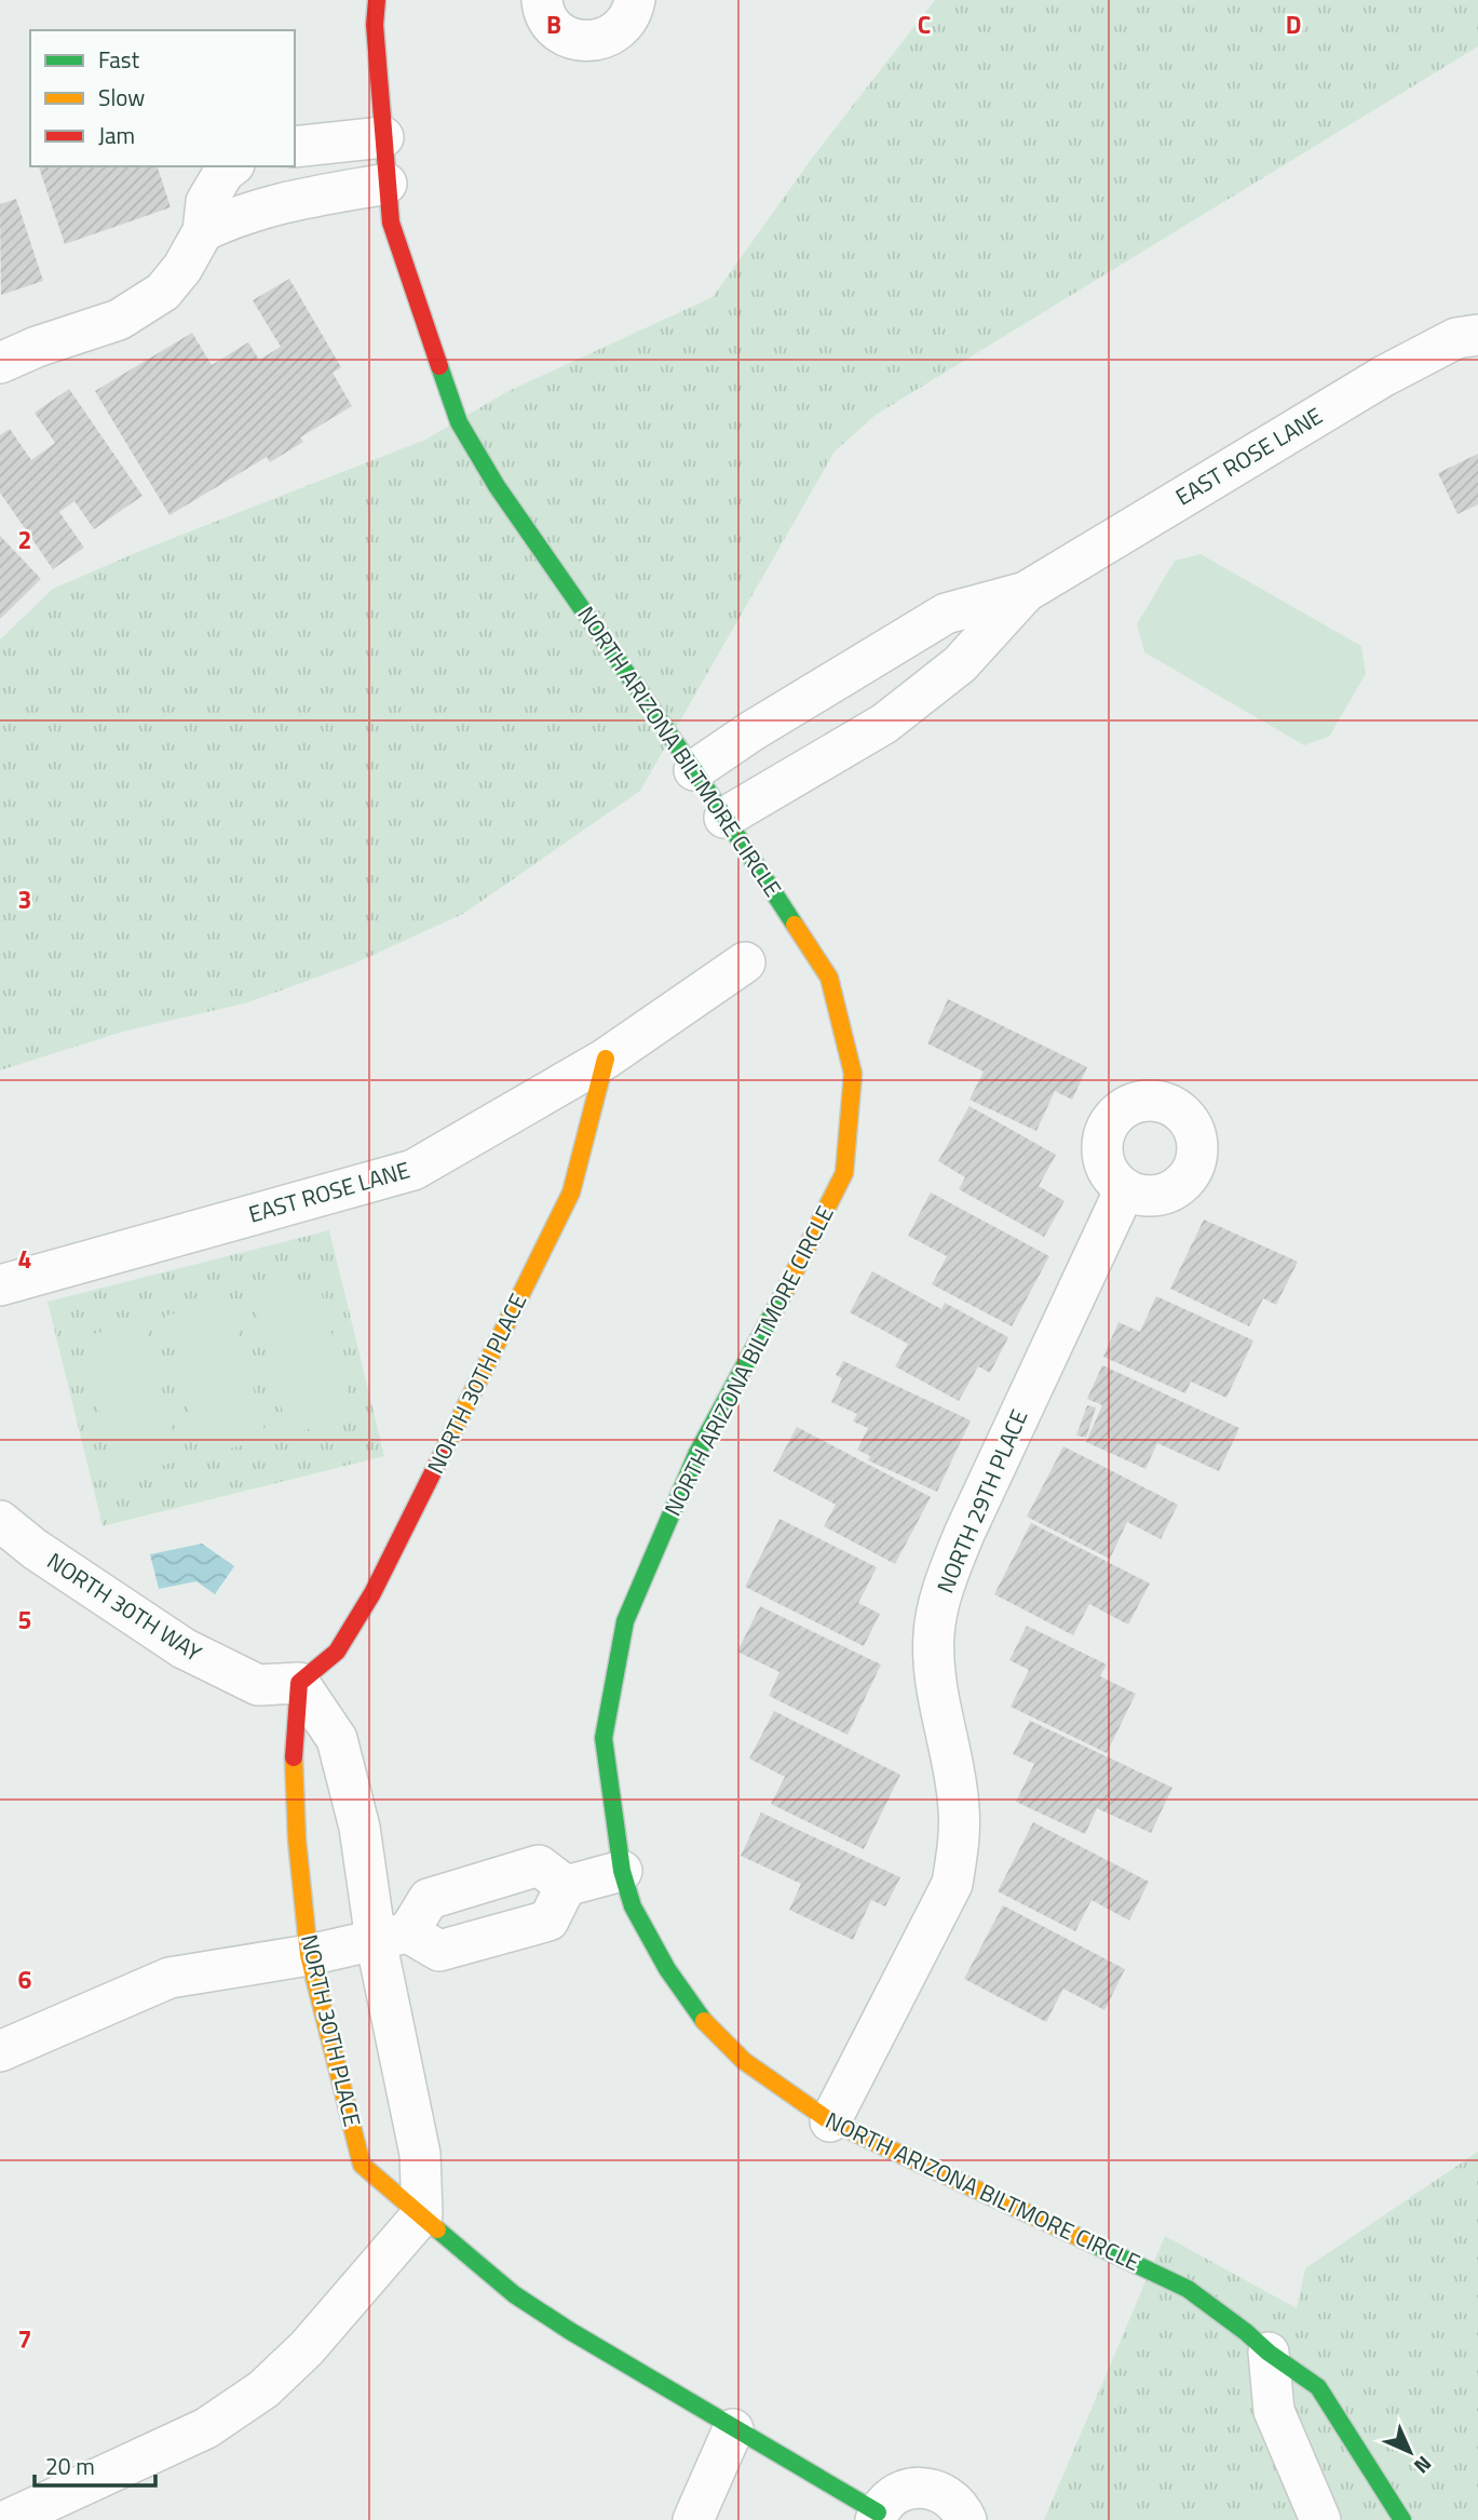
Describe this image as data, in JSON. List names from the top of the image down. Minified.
{"streets":{"street":["EAST ROSE LANE","NORTH ARIZONA BILTMORE CIRCLE","NORTH 30TH PLACE","NORTH 29TH PLACE","NORTH 30TH WAY"]},"crossings":[["EAST ROSE LANE","NORTH ARIZONA BILTMORE CIRCLE"],["EAST ROSE LANE","NORTH 30TH PLACE"],["NORTH ARIZONA BILTMORE CIRCLE","NORTH 29TH PLACE"],["NORTH 30TH PLACE","NORTH 30TH WAY"]],"legend":["Fast","Slow","Jam"],"scale_bar":"20 m","north":"bottom right","grid":{"columns":["B","C","D"],"rows":["2","3","4","5","6","7"]}}
